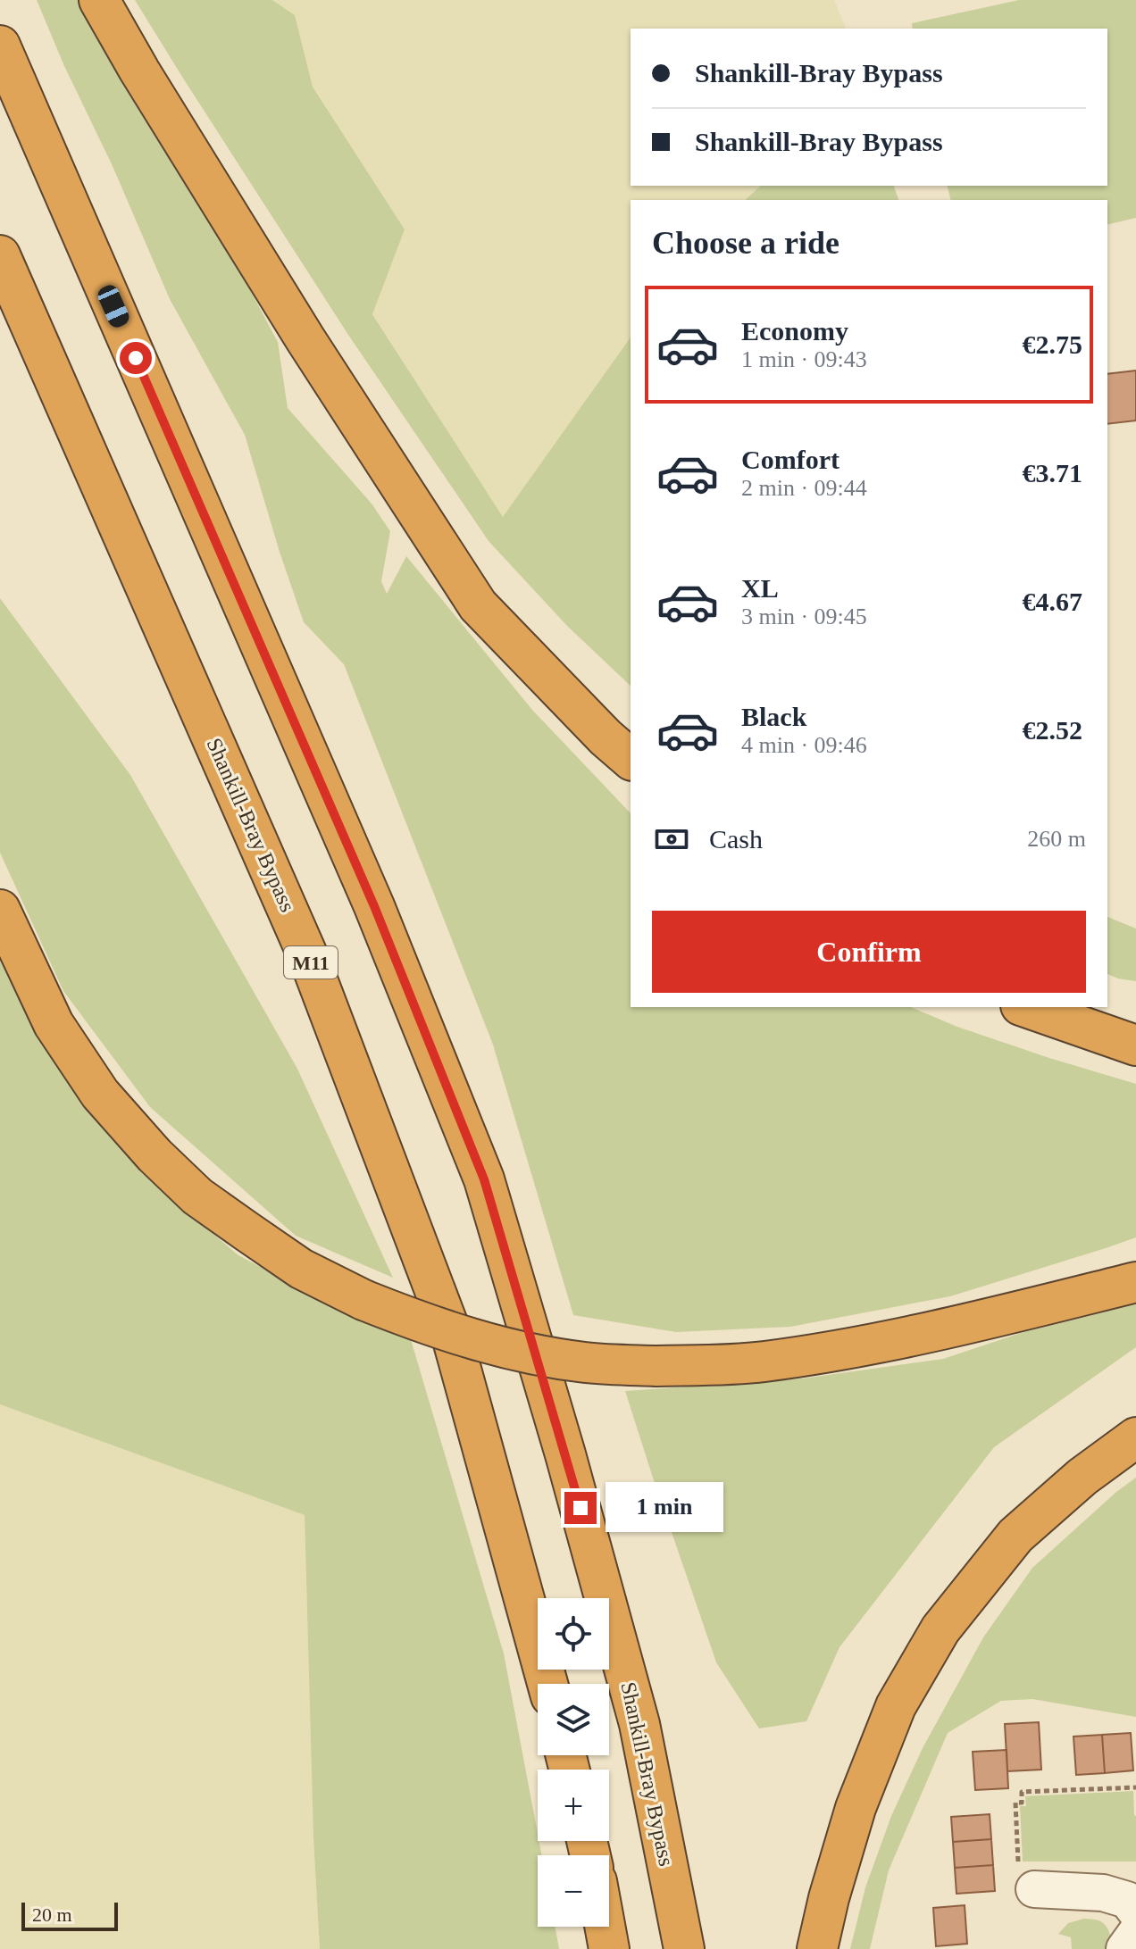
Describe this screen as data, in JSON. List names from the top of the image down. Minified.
{"streets":{"highway":["Shankill-Bray Bypass","M11"]},"scale_bar":"20 m","page":{"banner":["Shankill-Bray Bypass","Shankill-Bray Bypass"],"heading":"Choose a ride","list":[{"name":"Economy","note":"1 min · 09:43","value":"€2.75"},{"name":"Comfort","note":"2 min · 09:44","value":"€3.71"},{"name":"XL","note":"3 min · 09:45","value":"€4.67"},{"name":"Black","note":"4 min · 09:46","value":"€2.52"}],"pay":["Cash","260 m"],"buttons":"Confirm","bubble":"1 min","map_buttons":["+","−"],"scale":"20 m"}}
